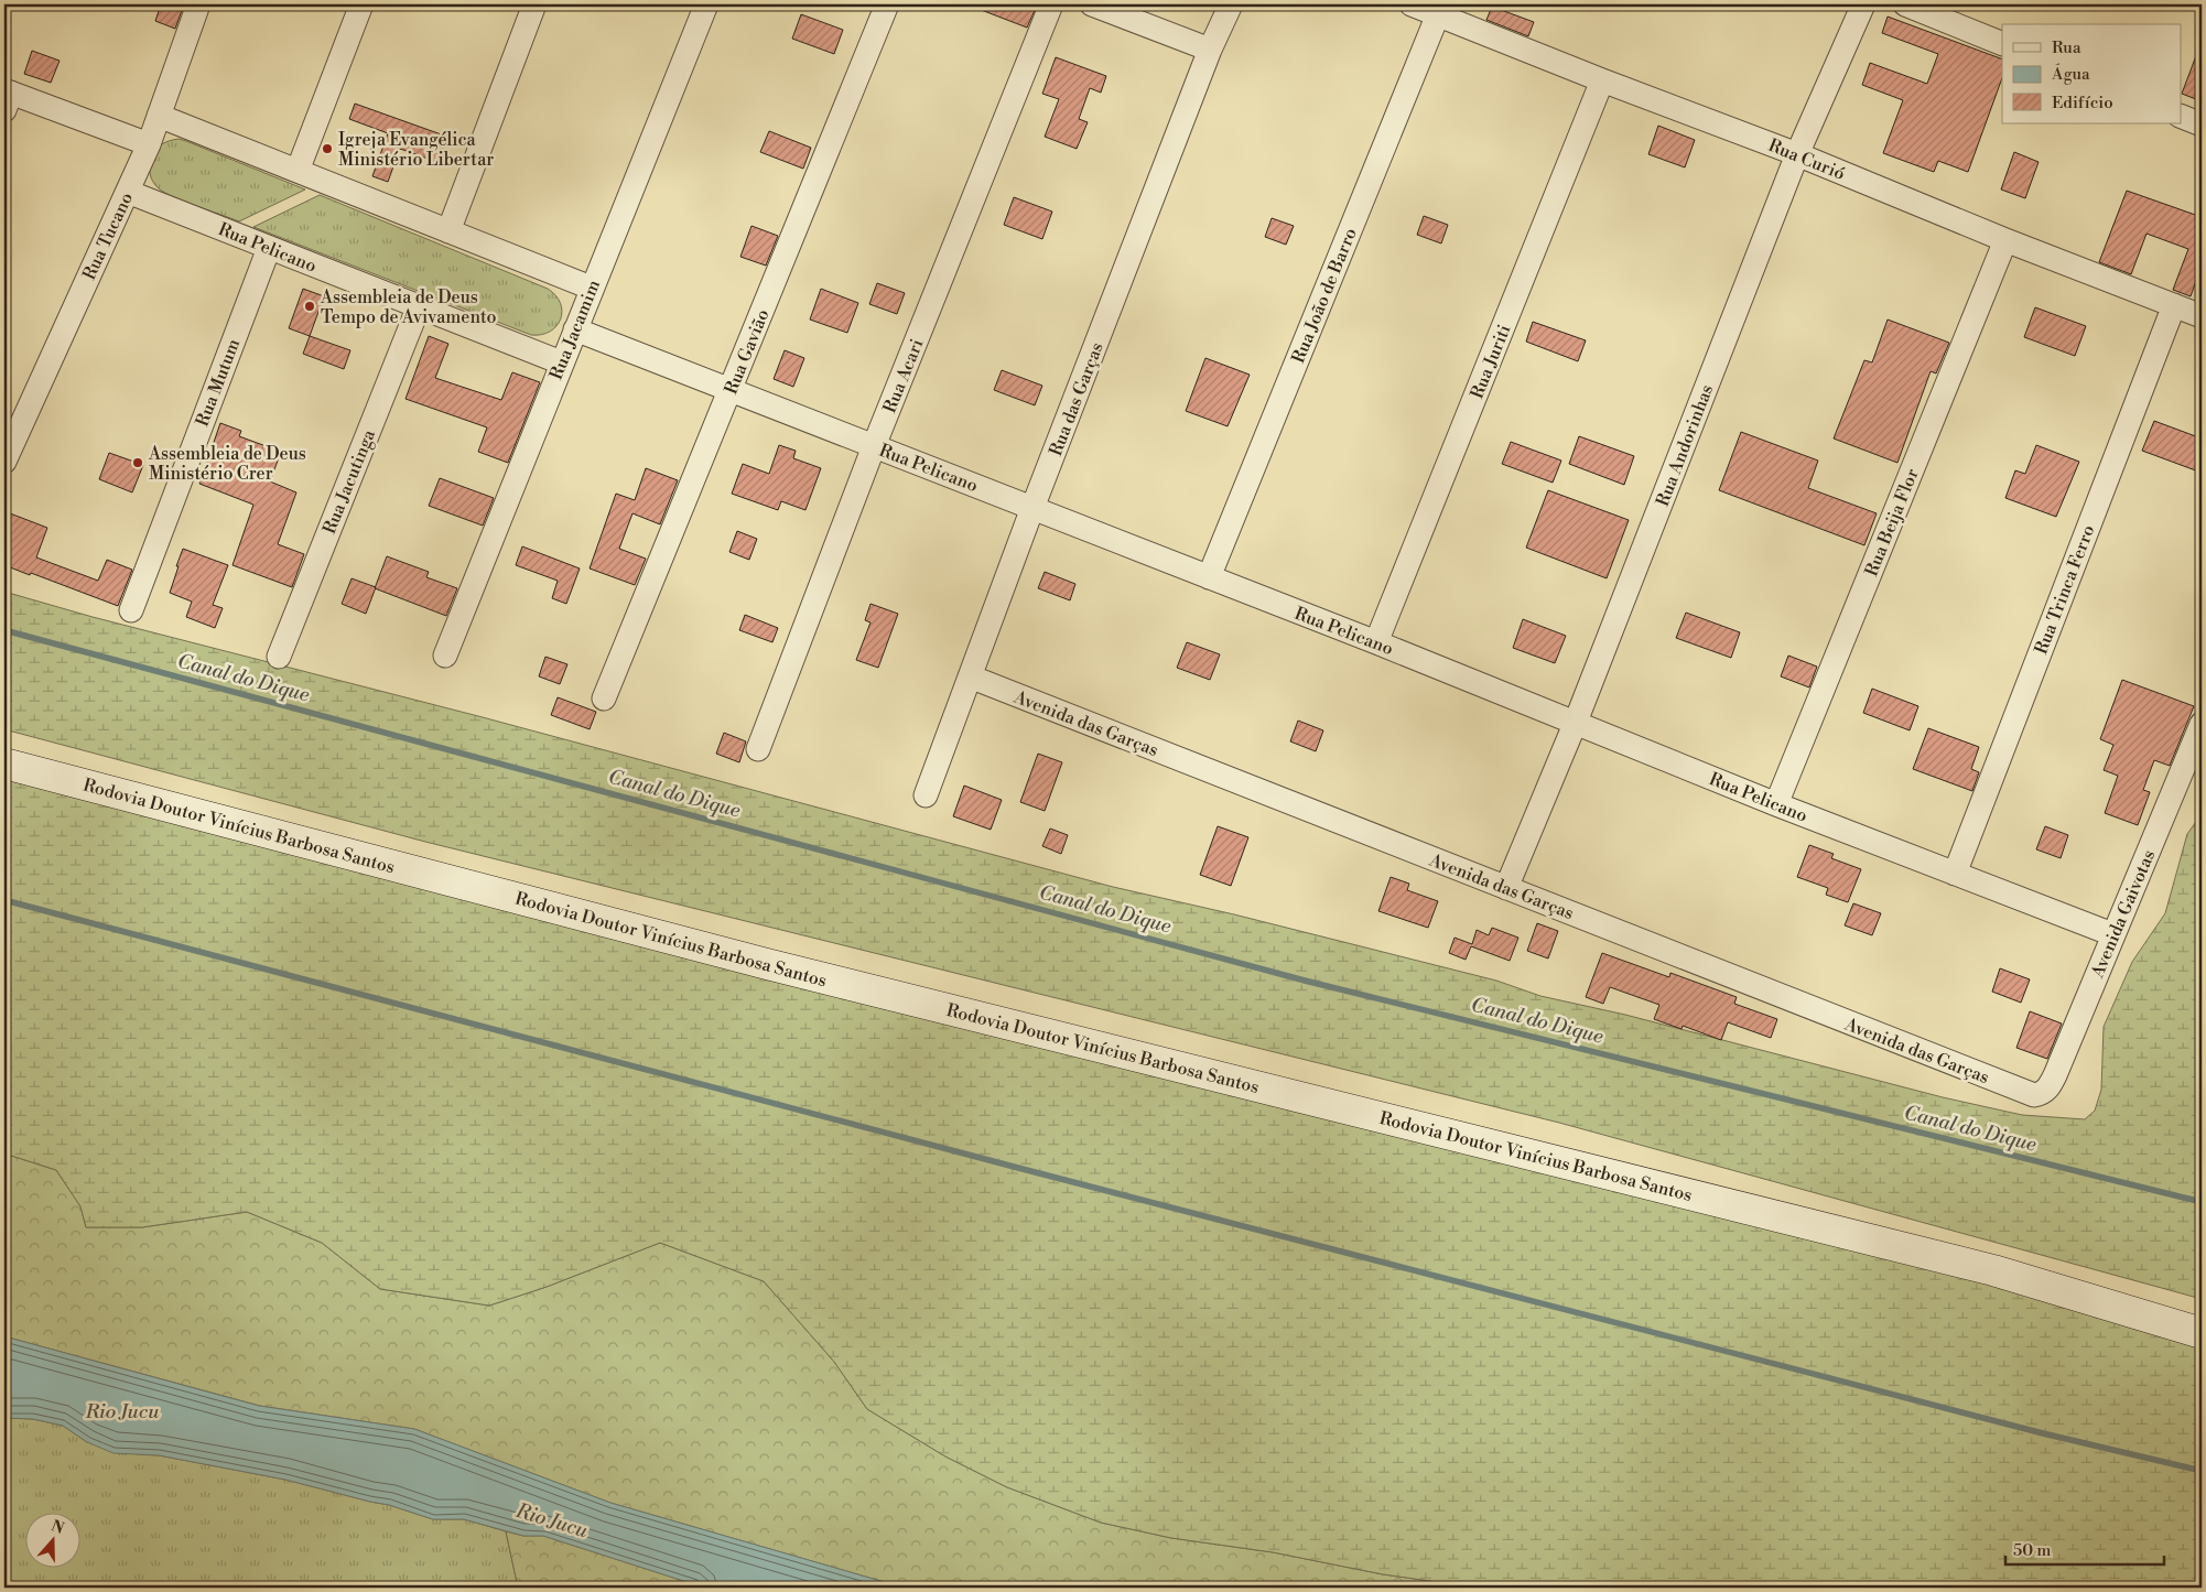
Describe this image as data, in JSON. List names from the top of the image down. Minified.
{"streets":{"main road":["Rodovia Doutor Vinícius Barbosa Santos"],"street":["Rua Curió","Rua Tucano","Rua Pelicano","Rua João de Barro","Rua Jacamim","Rua Gavião","Rua Juriti","Rua Acari","Rua Mutum","Rua das Garças","Rua Andorinhas","Rua Jacutinga","Rua Beija Flor","Rua Trinca Ferro","Avenida das Garças","Avenida Gaivotas"]},"crossings":[["Rua Curió","Rua João de Barro"],["Rua Curió","Rua Juriti"],["Rua Curió","Rua Andorinhas"],["Rua Curió","Rua Beija Flor"],["Rua Curió","Rua Trinca Ferro"],["Rua Tucano","Rua Pelicano"],["Rua Pelicano","Rua João de Barro"],["Rua Pelicano","Rua Jacamim"],["Rua Pelicano","Rua Gavião"],["Rua Pelicano","Rua Juriti"],["Rua Pelicano","Rua Acari"],["Rua Pelicano","Rua Mutum"],["Rua Pelicano","Rua das Garças"],["Rua Pelicano","Rua Andorinhas"],["Rua Pelicano","Rua Jacutinga"],["Rua Pelicano","Rua Beija Flor"],["Rua Pelicano","Rua Trinca Ferro"],["Rua Pelicano","Avenida Gaivotas"],["Rua das Garças","Avenida das Garças"],["Rua Andorinhas","Avenida das Garças"],["Avenida das Garças","Avenida Gaivotas"]],"water":["Canal do Dique","Rio Jucu"],"places":["Igreja Evangélica Ministério Libertar","Assembleia de Deus Tempo de Avivamento","Assembleia de Deus Ministério Crer"],"legend":["Rua","Água","Edifício"],"scale_bar":"50 m","north":"top"}
